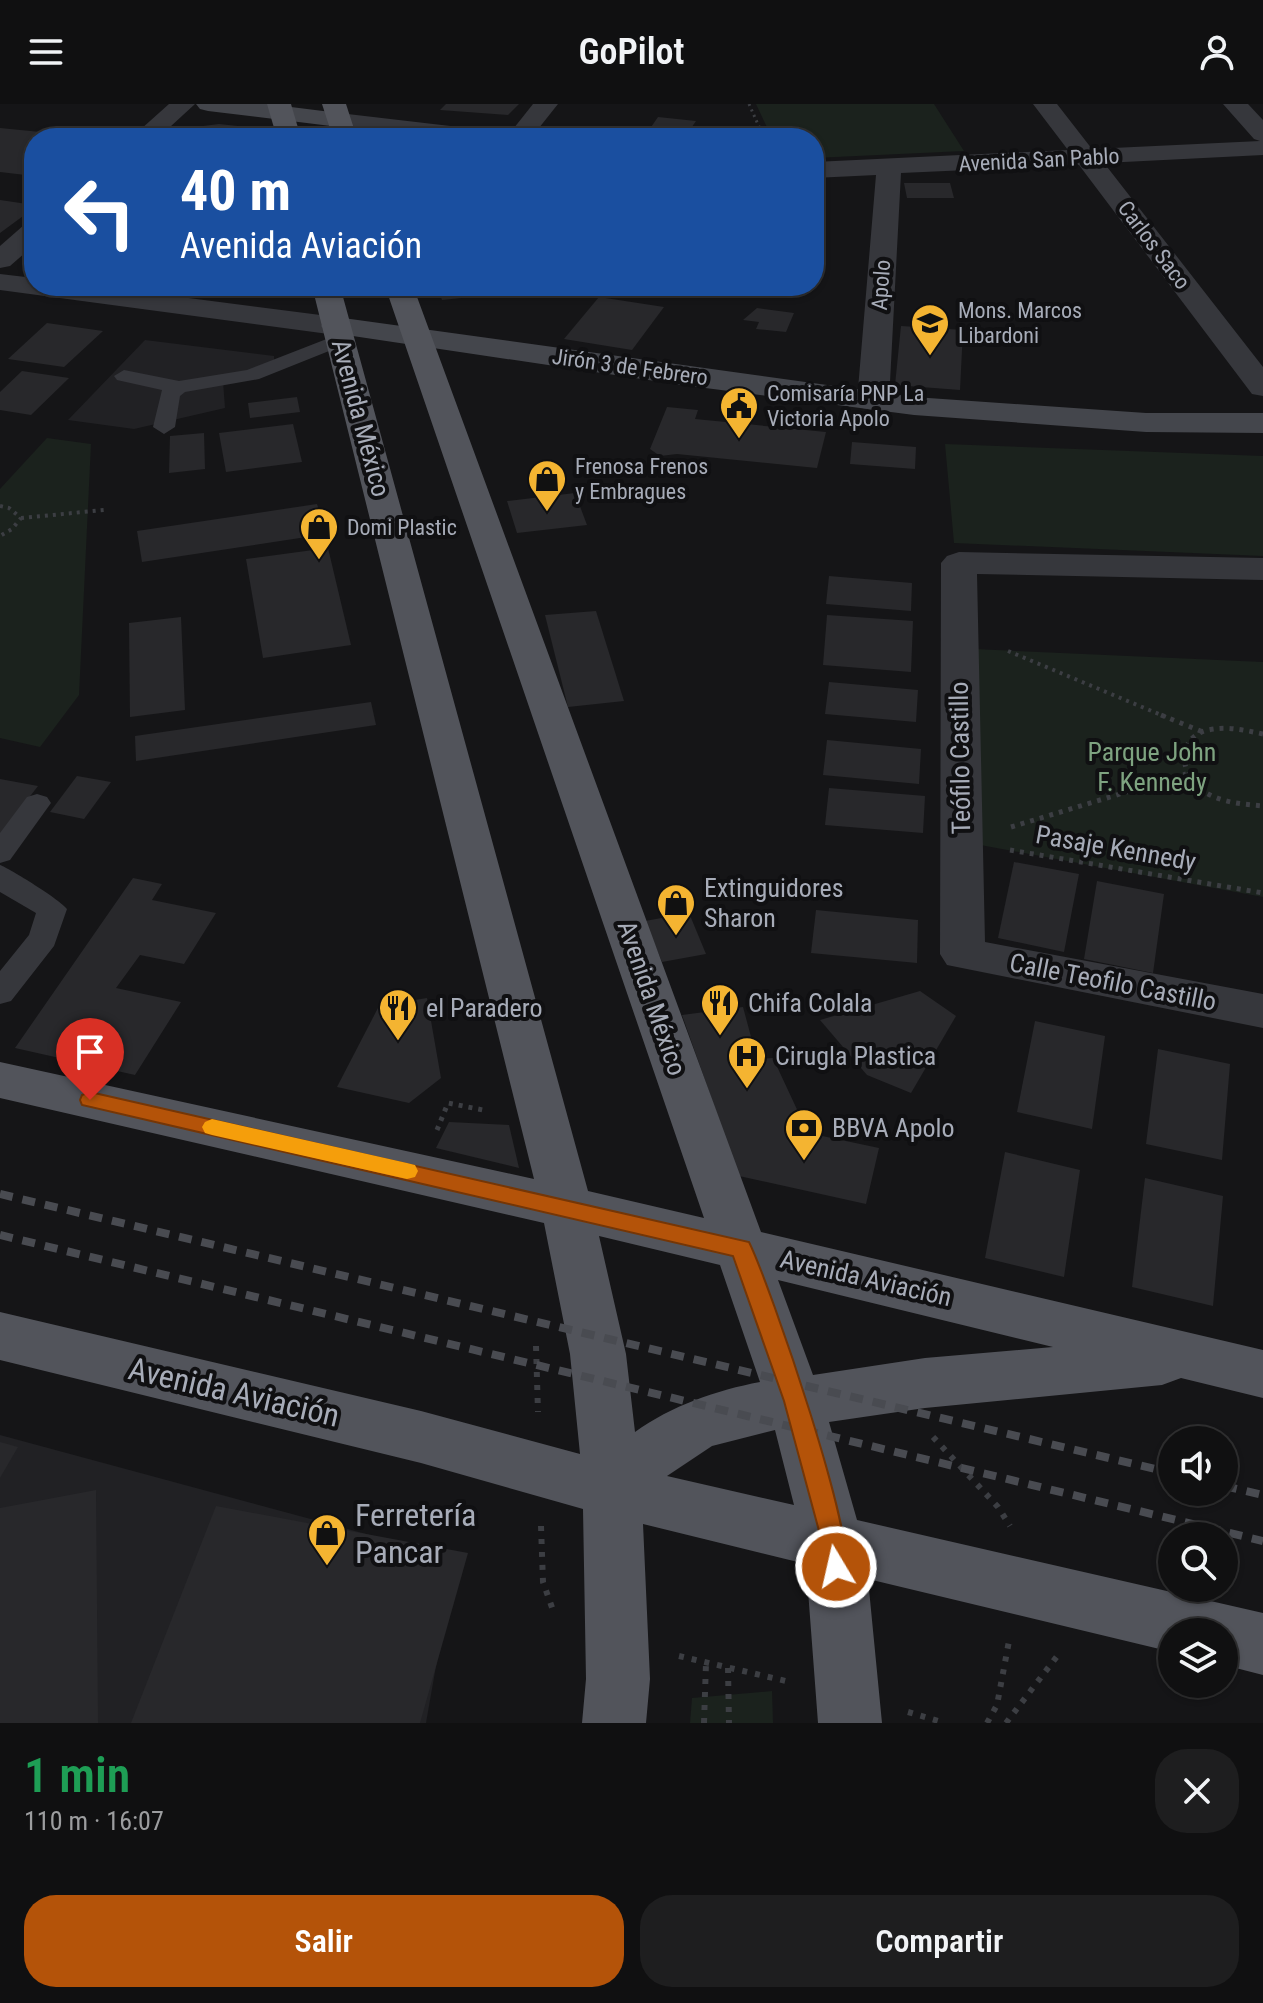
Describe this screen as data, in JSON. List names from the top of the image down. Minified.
{"streets":{"main road":["Avenida México","Avenida Aviación"],"street":["Avenida San Pablo","Carlos Saco","Apolo","Jirón 3 de Febrero","Teófilo Castillo","Calle Teofilo Castillo"],"path":["Pasaje Kennedy"]},"crossings":[["Avenida San Pablo","Carlos Saco"],["Avenida San Pablo","Apolo"],["Apolo","Jirón 3 de Febrero"],["Jirón 3 de Febrero","Avenida México"],["Avenida México","Avenida Aviación"],["Teófilo Castillo","Pasaje Kennedy"],["Teófilo Castillo","Calle Teofilo Castillo"]],"parks":["Parque John F. Kennedy"],"places":{"school or university":["Mons. Marcos Libardoni"],"public building":["Comisaría PNP La Victoria Apolo"],"shop":["Frenosa Frenos y Embragues","Domi Plastic","Extinguidores Sharon","Ferretería Pancar"],"restaurant":["Chifa Colala","el Paradero"],"hospital":["Cirugla Plastica"],"bank":["BBVA Apolo"]},"page":{"header":"GoPilot","turn":["40 m","Avenida Aviación"],"heading":["1 min","110 m · 16:07"],"buttons":["Salir","Compartir"]}}
